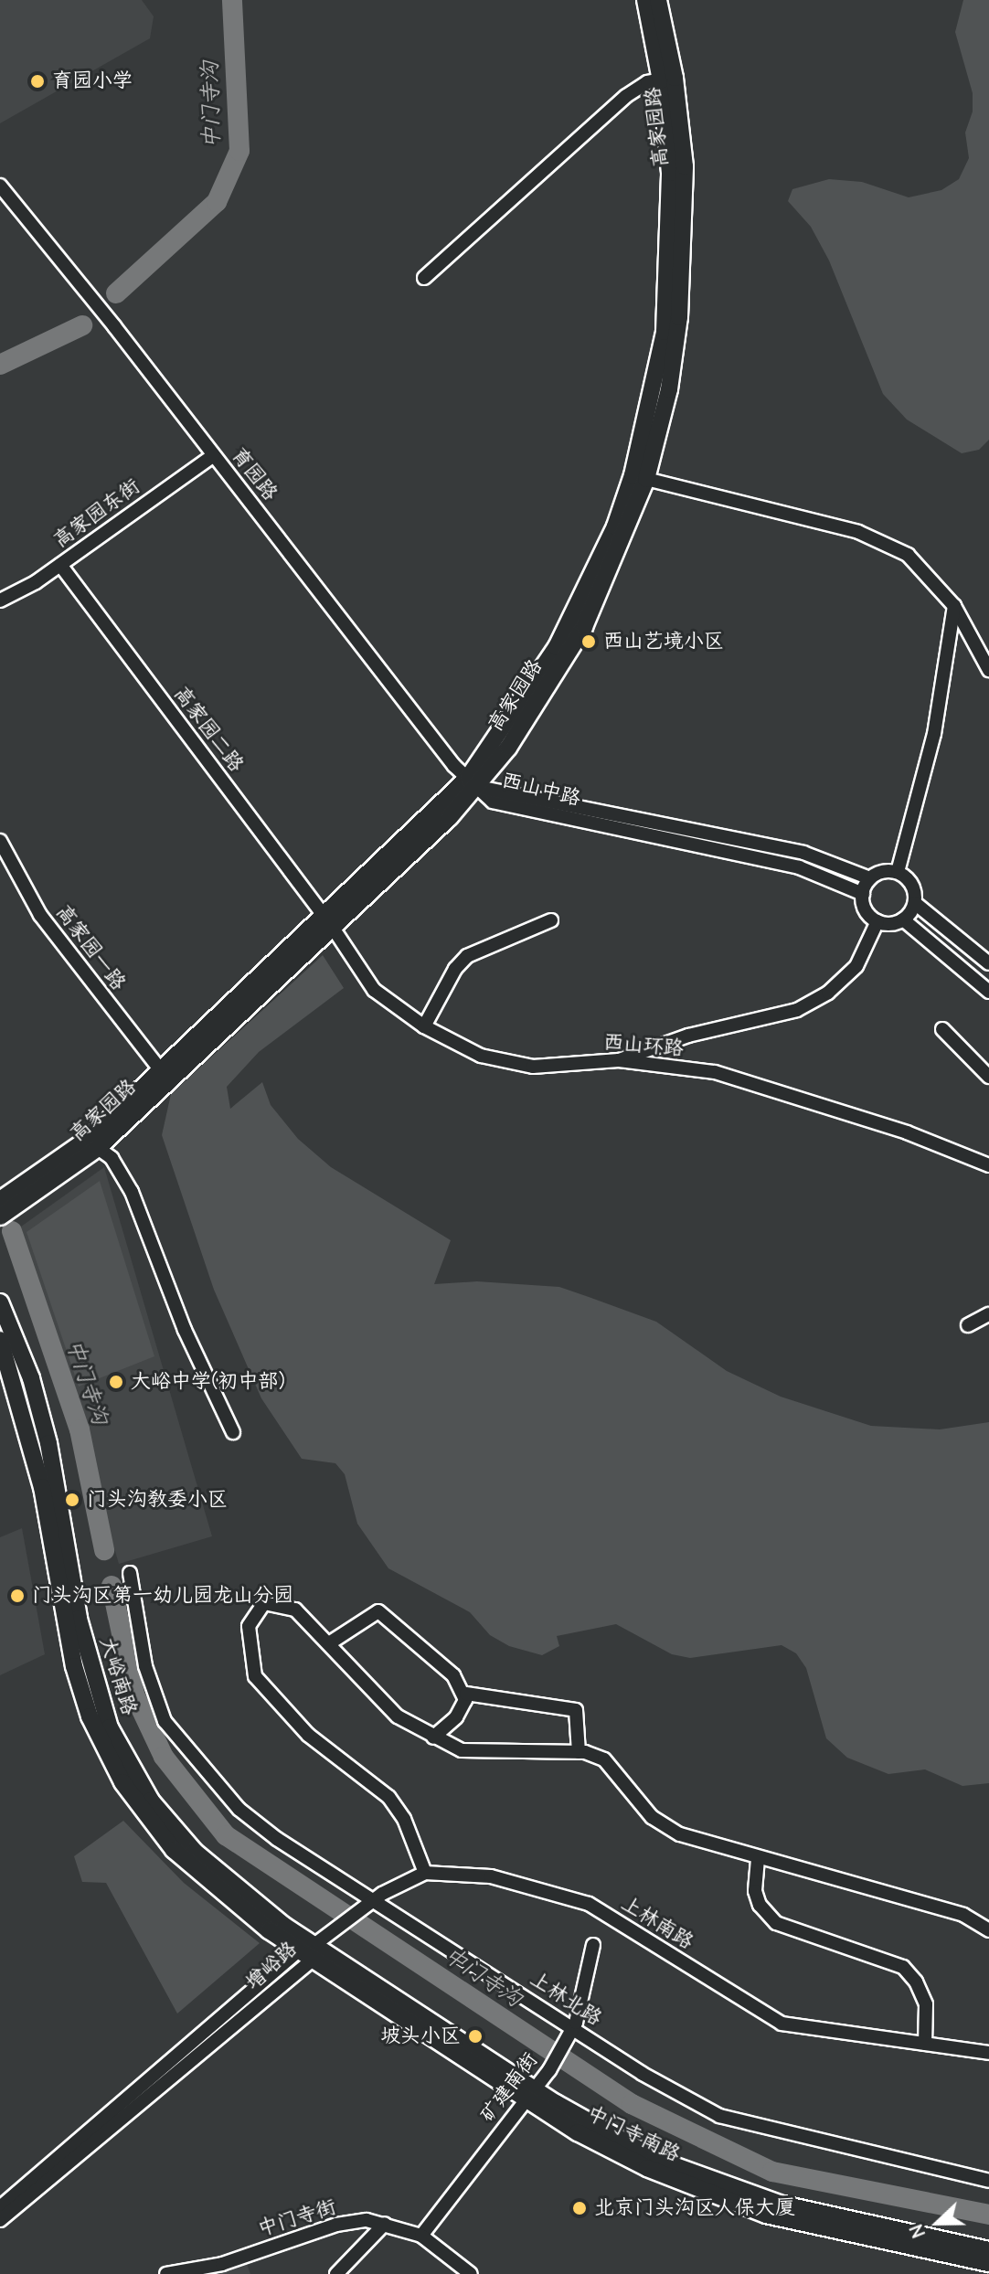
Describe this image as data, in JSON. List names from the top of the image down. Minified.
{"streets":{"main road":["高家园路","大峪南路","中门寺南路"],"street":["育园路","高家园东街","高家园二路","西山中路","高家园一路","西山环路","上林南路","增峪路","上林北路","矿建南街","中门寺街"]},"crossings":[["高家园路","育园路"],["高家园路","高家园二路"],["高家园路","西山中路"],["高家园路","高家园一路"],["高家园路","西山环路"],["育园路","高家园东街"],["育园路","西山中路"],["高家园东街","高家园二路"],["高家园二路","西山环路"],["大峪南路","增峪路"],["大峪南路","中门寺南路"],["增峪路","中门寺南路"],["上林北路","矿建南街"],["矿建南街","中门寺南路"],["矿建南街","中门寺街"]],"water":["中门寺沟"],"places":["育园小学","西山艺境小区","大峪中学(初中部)","门头沟教委小区","门头沟区第一幼儿园龙山分园","坡头小区","北京门头沟区人保大厦"],"north":"left"}
